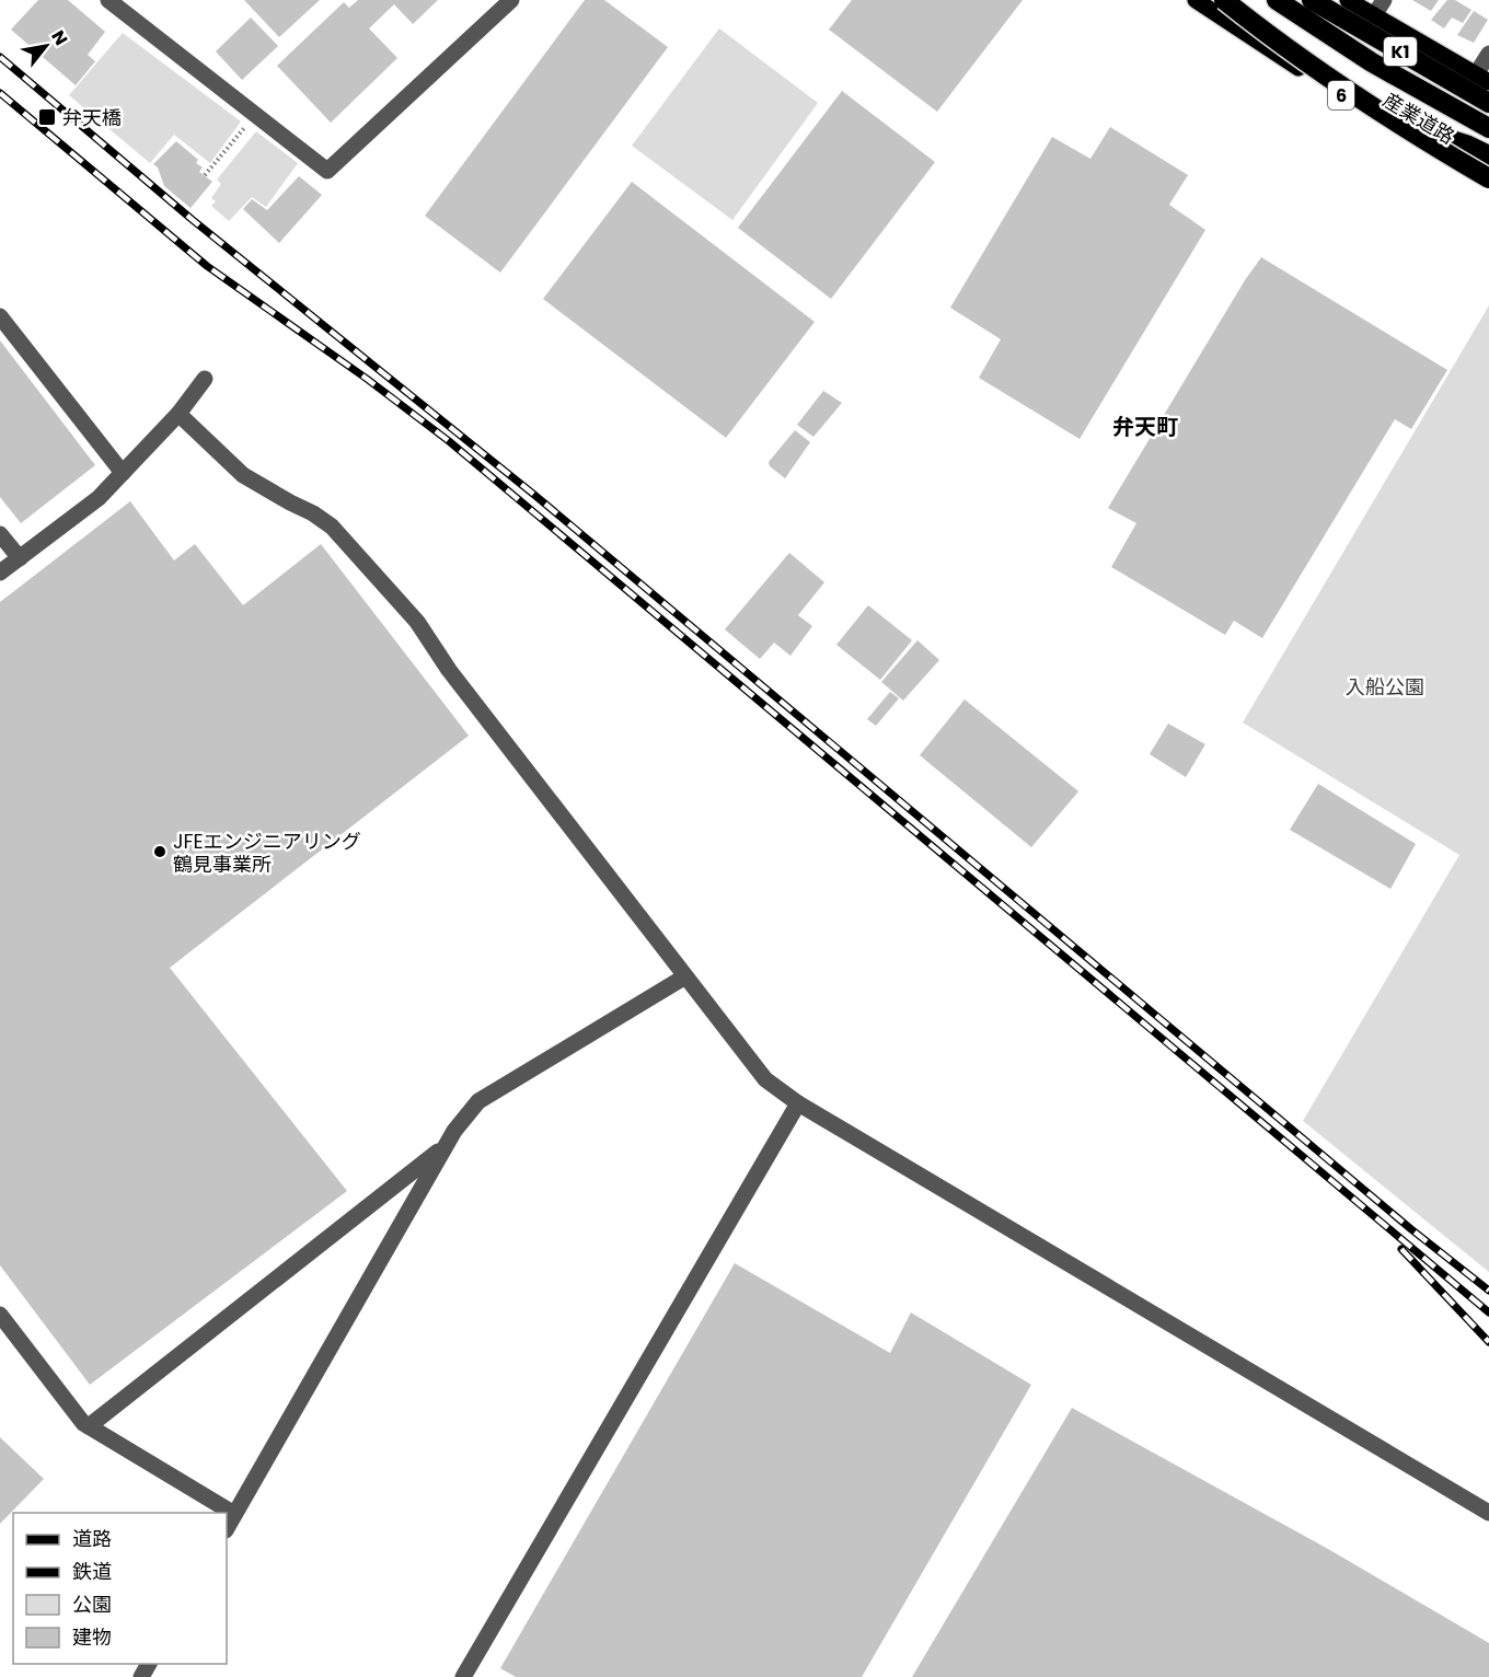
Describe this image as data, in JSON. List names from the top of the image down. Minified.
{"streets":{"highway":["K1"],"main road":["6","産業道路"]},"districts":["弁天町"],"parks":["入船公園"],"places":{"transit":["弁天橋"],"other":["JFEエンジニアリング 鶴見事業所"]},"legend":["道路","鉄道","公園","建物"],"north":"top right"}
